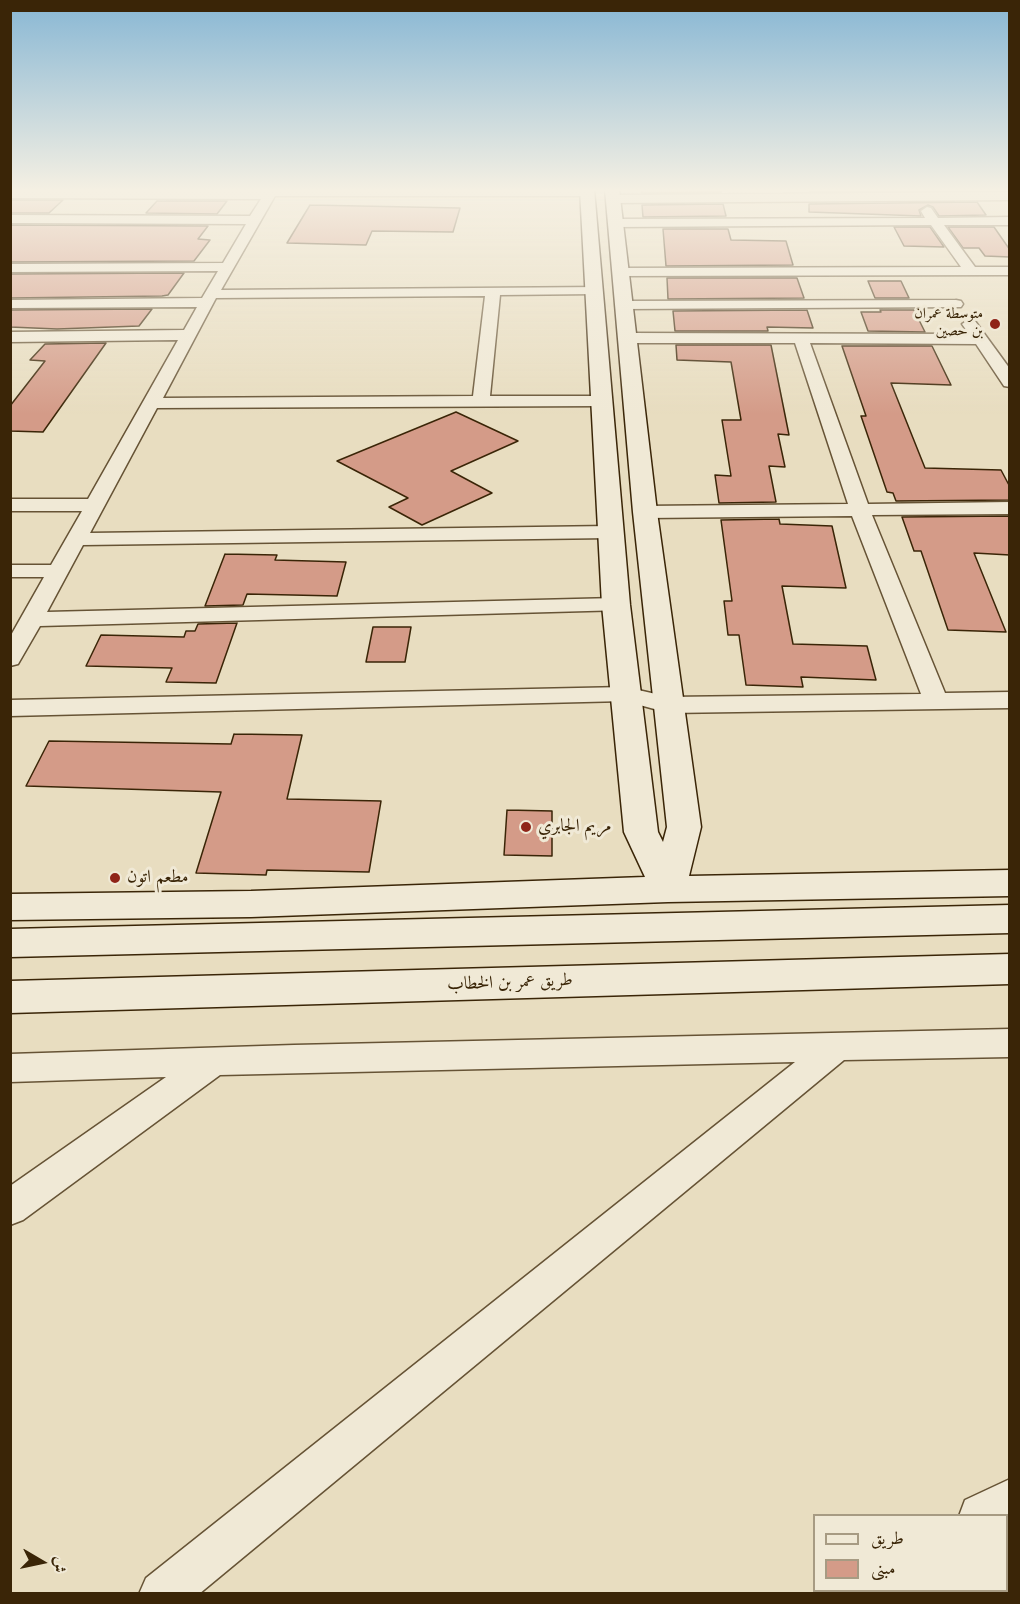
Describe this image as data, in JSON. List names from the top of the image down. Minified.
{"streets":{"street":["طريق عمر بن الخطاب"]},"places":["متوسطة عمران بن حصين","مريم الجابري","مطعم اتون"],"legend":["طريق","مبنى"],"north":"right"}
